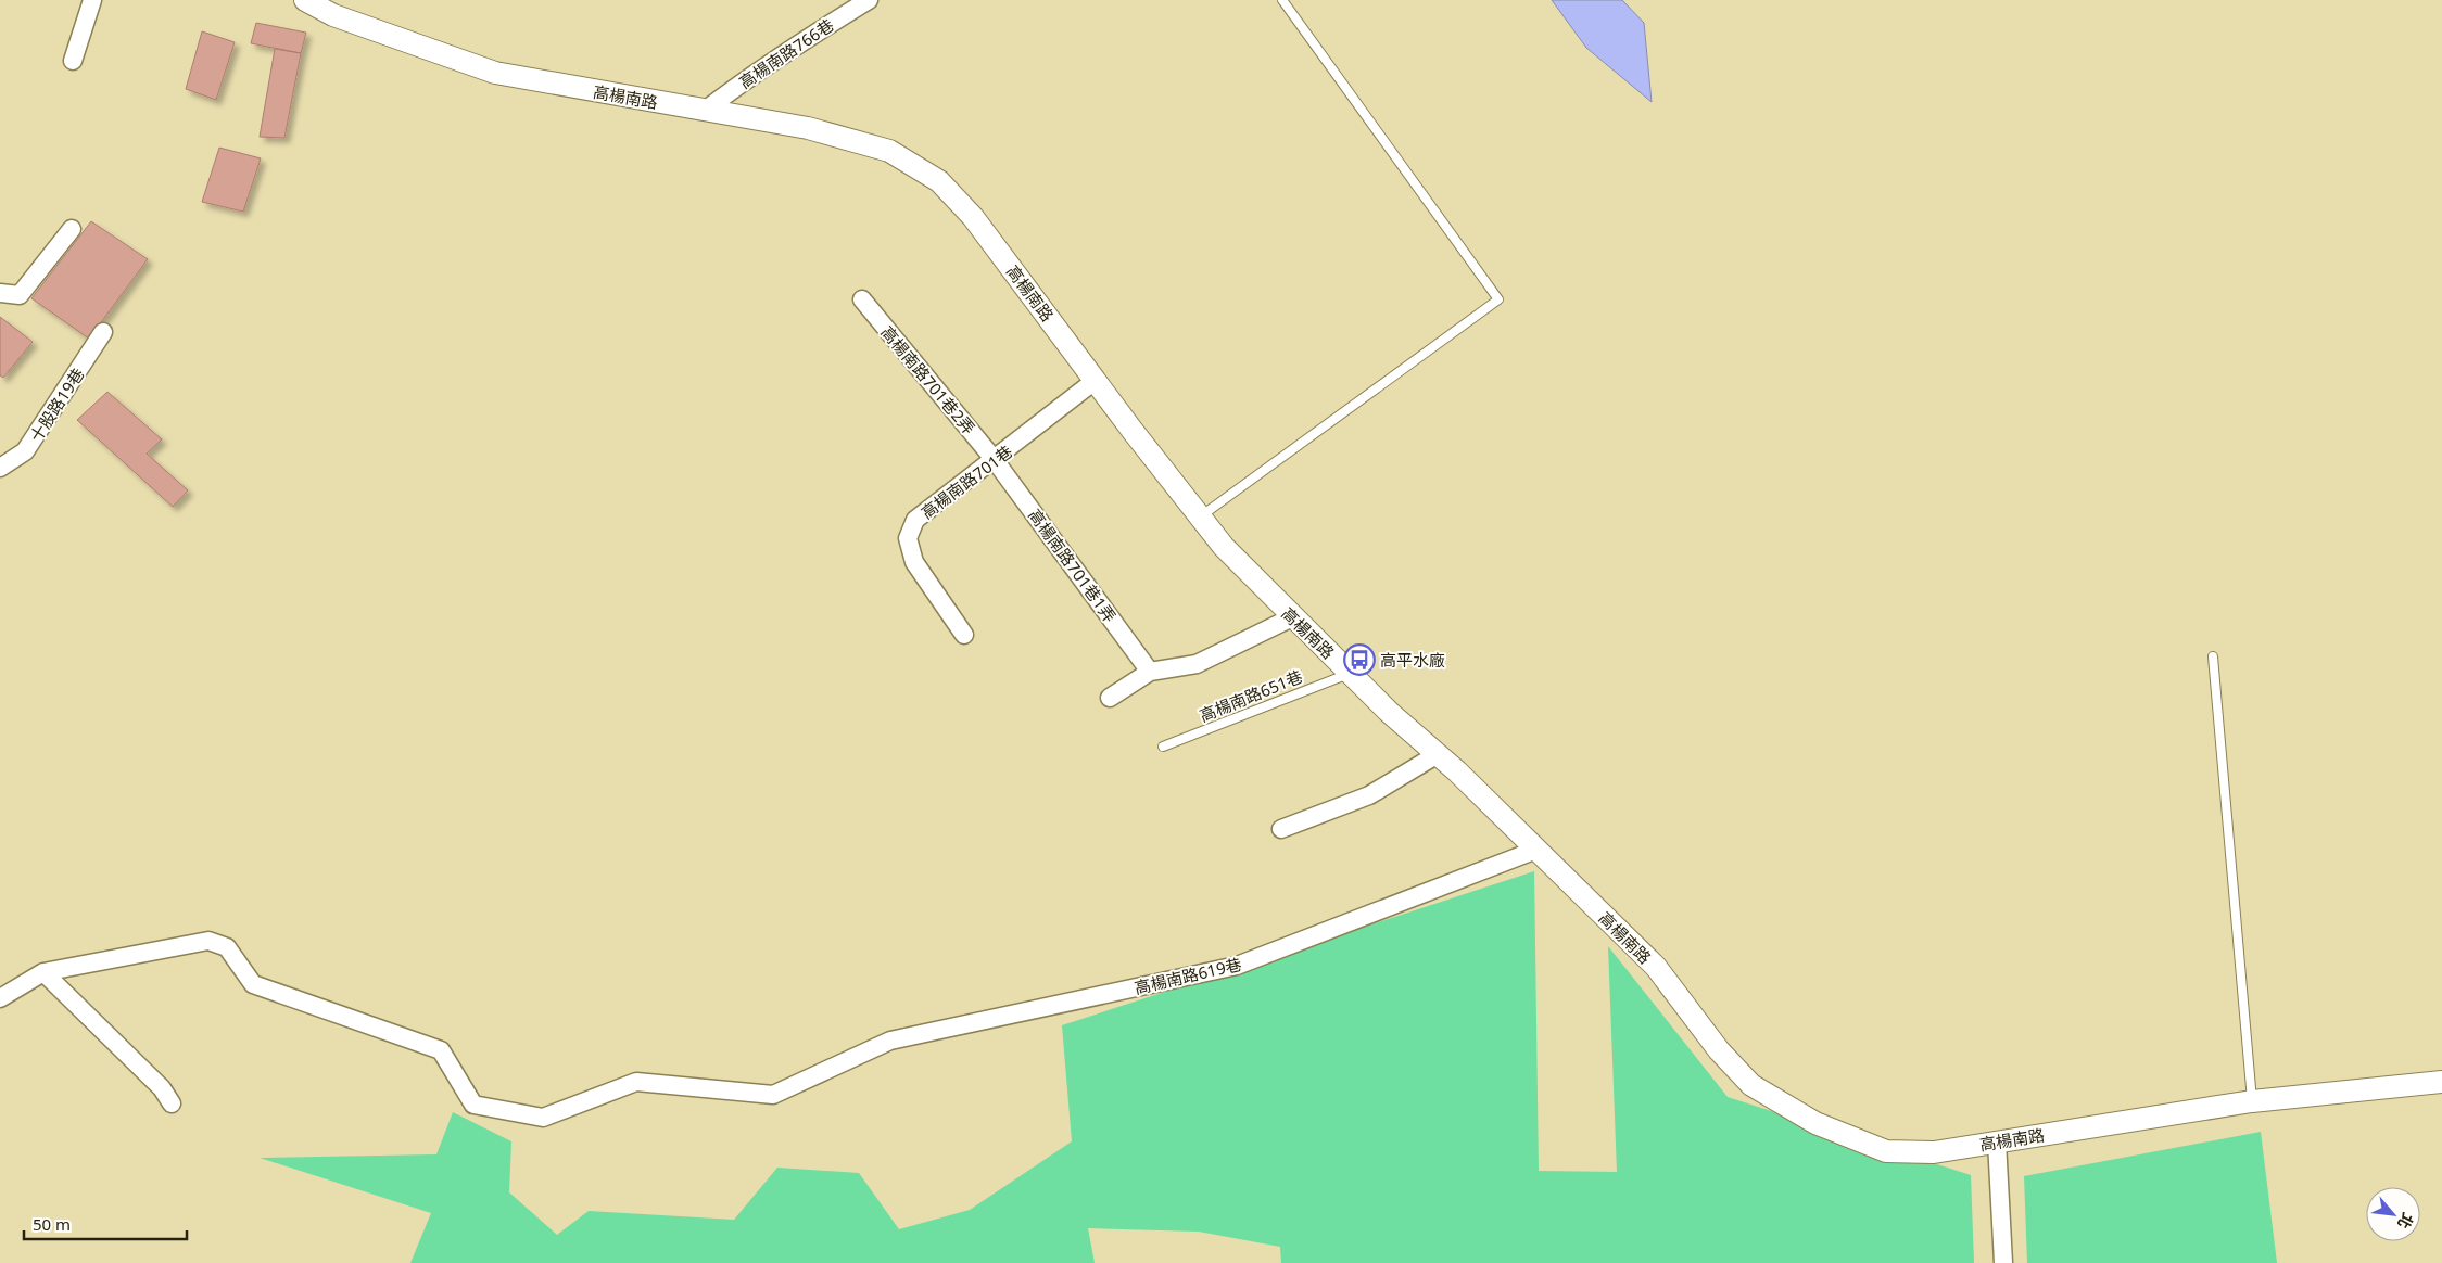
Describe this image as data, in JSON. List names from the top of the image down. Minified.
{"streets":{"street":["高楊南路766巷","高楊南路","高楊南路701巷2弄","十股路19巷","高楊南路701巷","高楊南路701巷1弄","高楊南路619巷"],"lane":["高楊南路651巷"]},"crossings":[["高楊南路766巷","高楊南路"],["高楊南路","高楊南路701巷"],["高楊南路","高楊南路651巷"],["高楊南路","高楊南路619巷"],["高楊南路701巷2弄","高楊南路701巷"],["高楊南路701巷2弄","高楊南路701巷1弄"],["高楊南路701巷","高楊南路701巷1弄"]],"places":{"bus stop":["高平水廠"]},"scale_bar":"50 m","north":"bottom right"}
